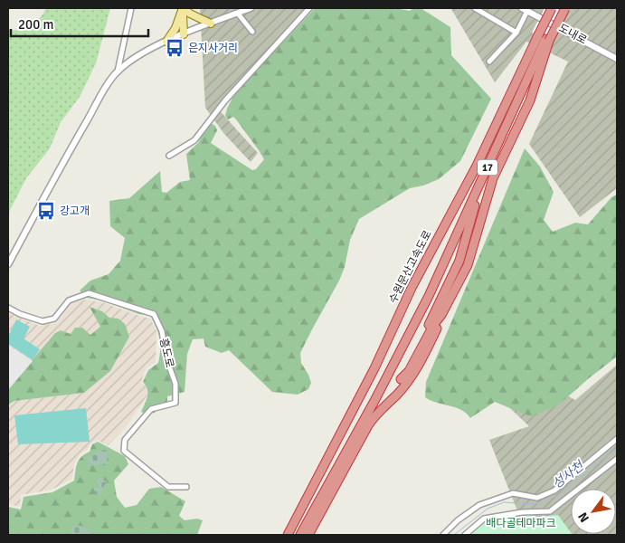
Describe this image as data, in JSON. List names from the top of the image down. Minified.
{"streets":{"highway":["17","수원문산고속도로"],"street":["도내로","흥도로"]},"water":["성사천"],"parks":["배다골테마파크"],"places":{"bus stop":["은지사거리","강고개"]},"scale_bar":"200 m","north":"bottom left"}
